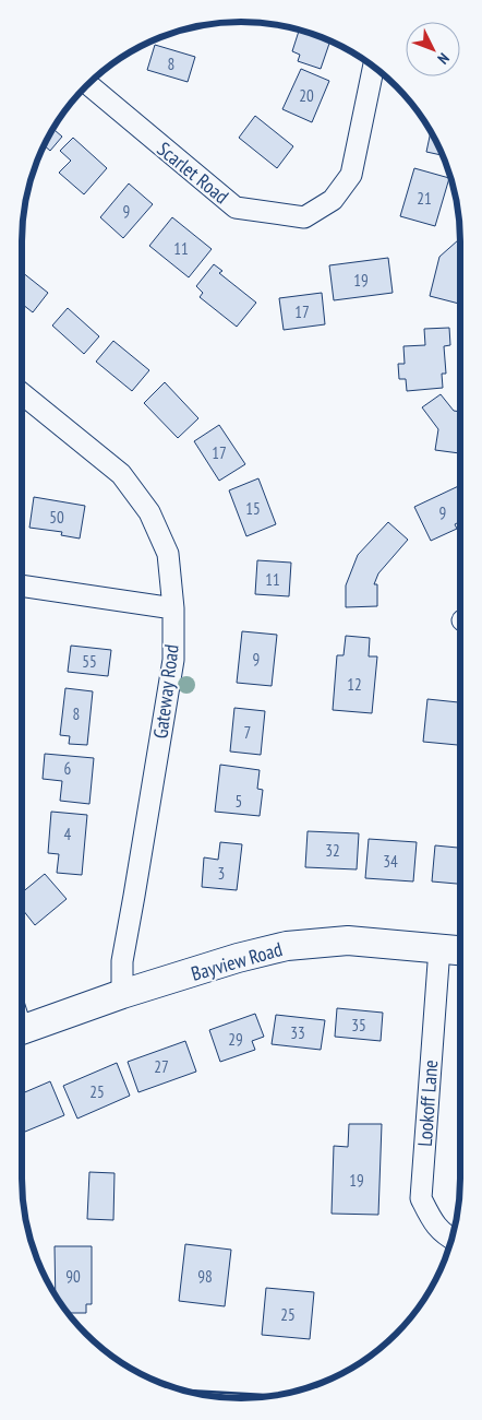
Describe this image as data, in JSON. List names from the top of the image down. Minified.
{"streets":{"street":["Scarlet Road","Gateway Road","Bayview Road","Lookoff Lane"]},"crossings":[["Gateway Road","Bayview Road"],["Bayview Road","Lookoff Lane"]],"house_numbers":["8","20","21","9","11","19","17","17","15","9","50","11","9","55","12","8","7","6","5","4","32","34","3","35","33","29","27","25","19","90","98","25"],"north":"bottom right"}
